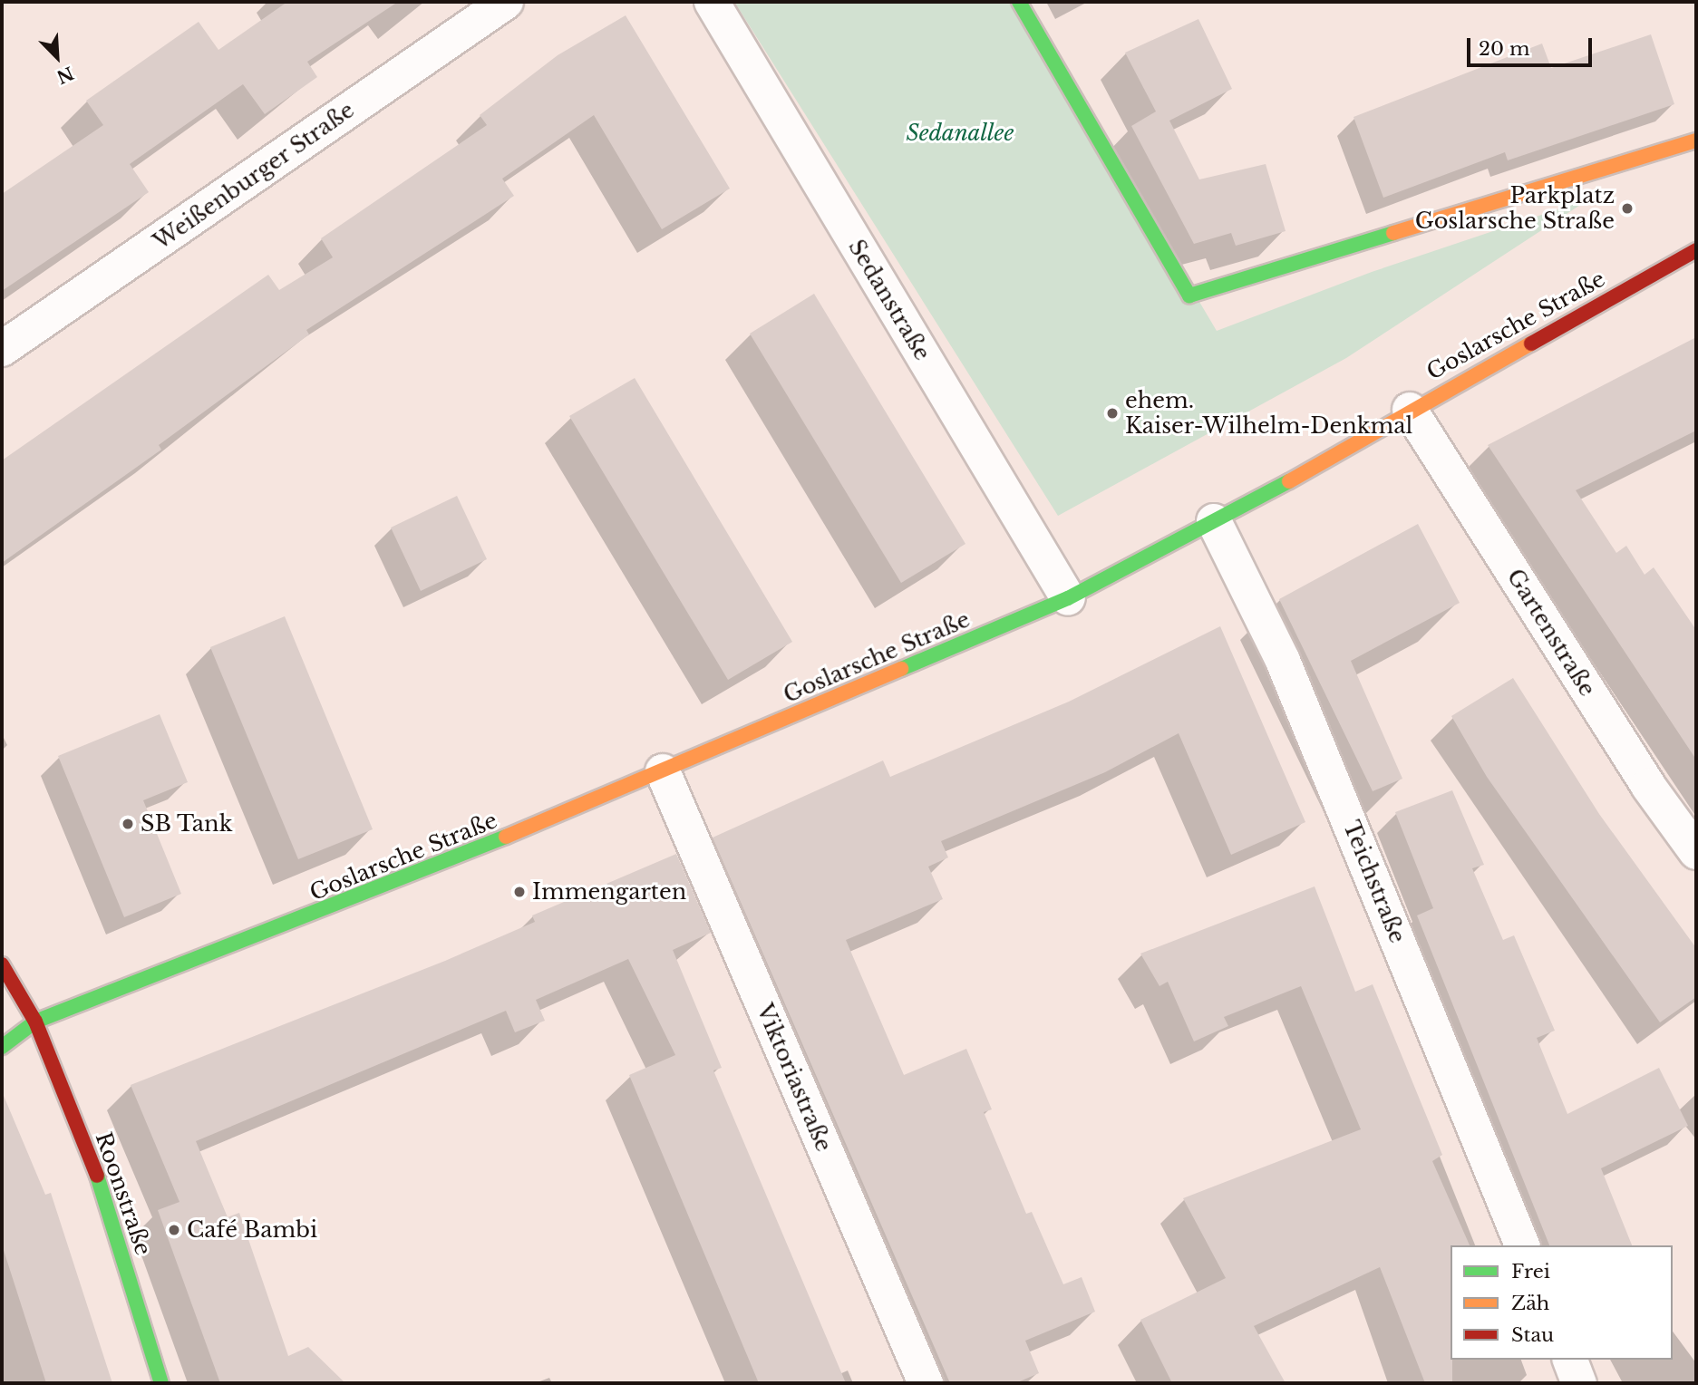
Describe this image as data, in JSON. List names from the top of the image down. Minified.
{"streets":{"main road":["Goslarsche Straße","Roonstraße"],"street":["Weißenburger Straße","Sedanstraße","Gartenstraße","Teichstraße","Viktoriastraße"]},"crossings":[["Sedanstraße","Goslarsche Straße"],["Goslarsche Straße","Gartenstraße"],["Goslarsche Straße","Teichstraße"],["Goslarsche Straße","Viktoriastraße"],["Goslarsche Straße","Roonstraße"]],"parks":["Sedanallee"],"places":["Parkplatz Goslarsche Straße","ehem. Kaiser-Wilhelm-Denkmal","SB Tank","Immengarten","Café Bambi"],"legend":["Frei","Zäh","Stau"],"scale_bar":"20 m","north":"bottom right"}
